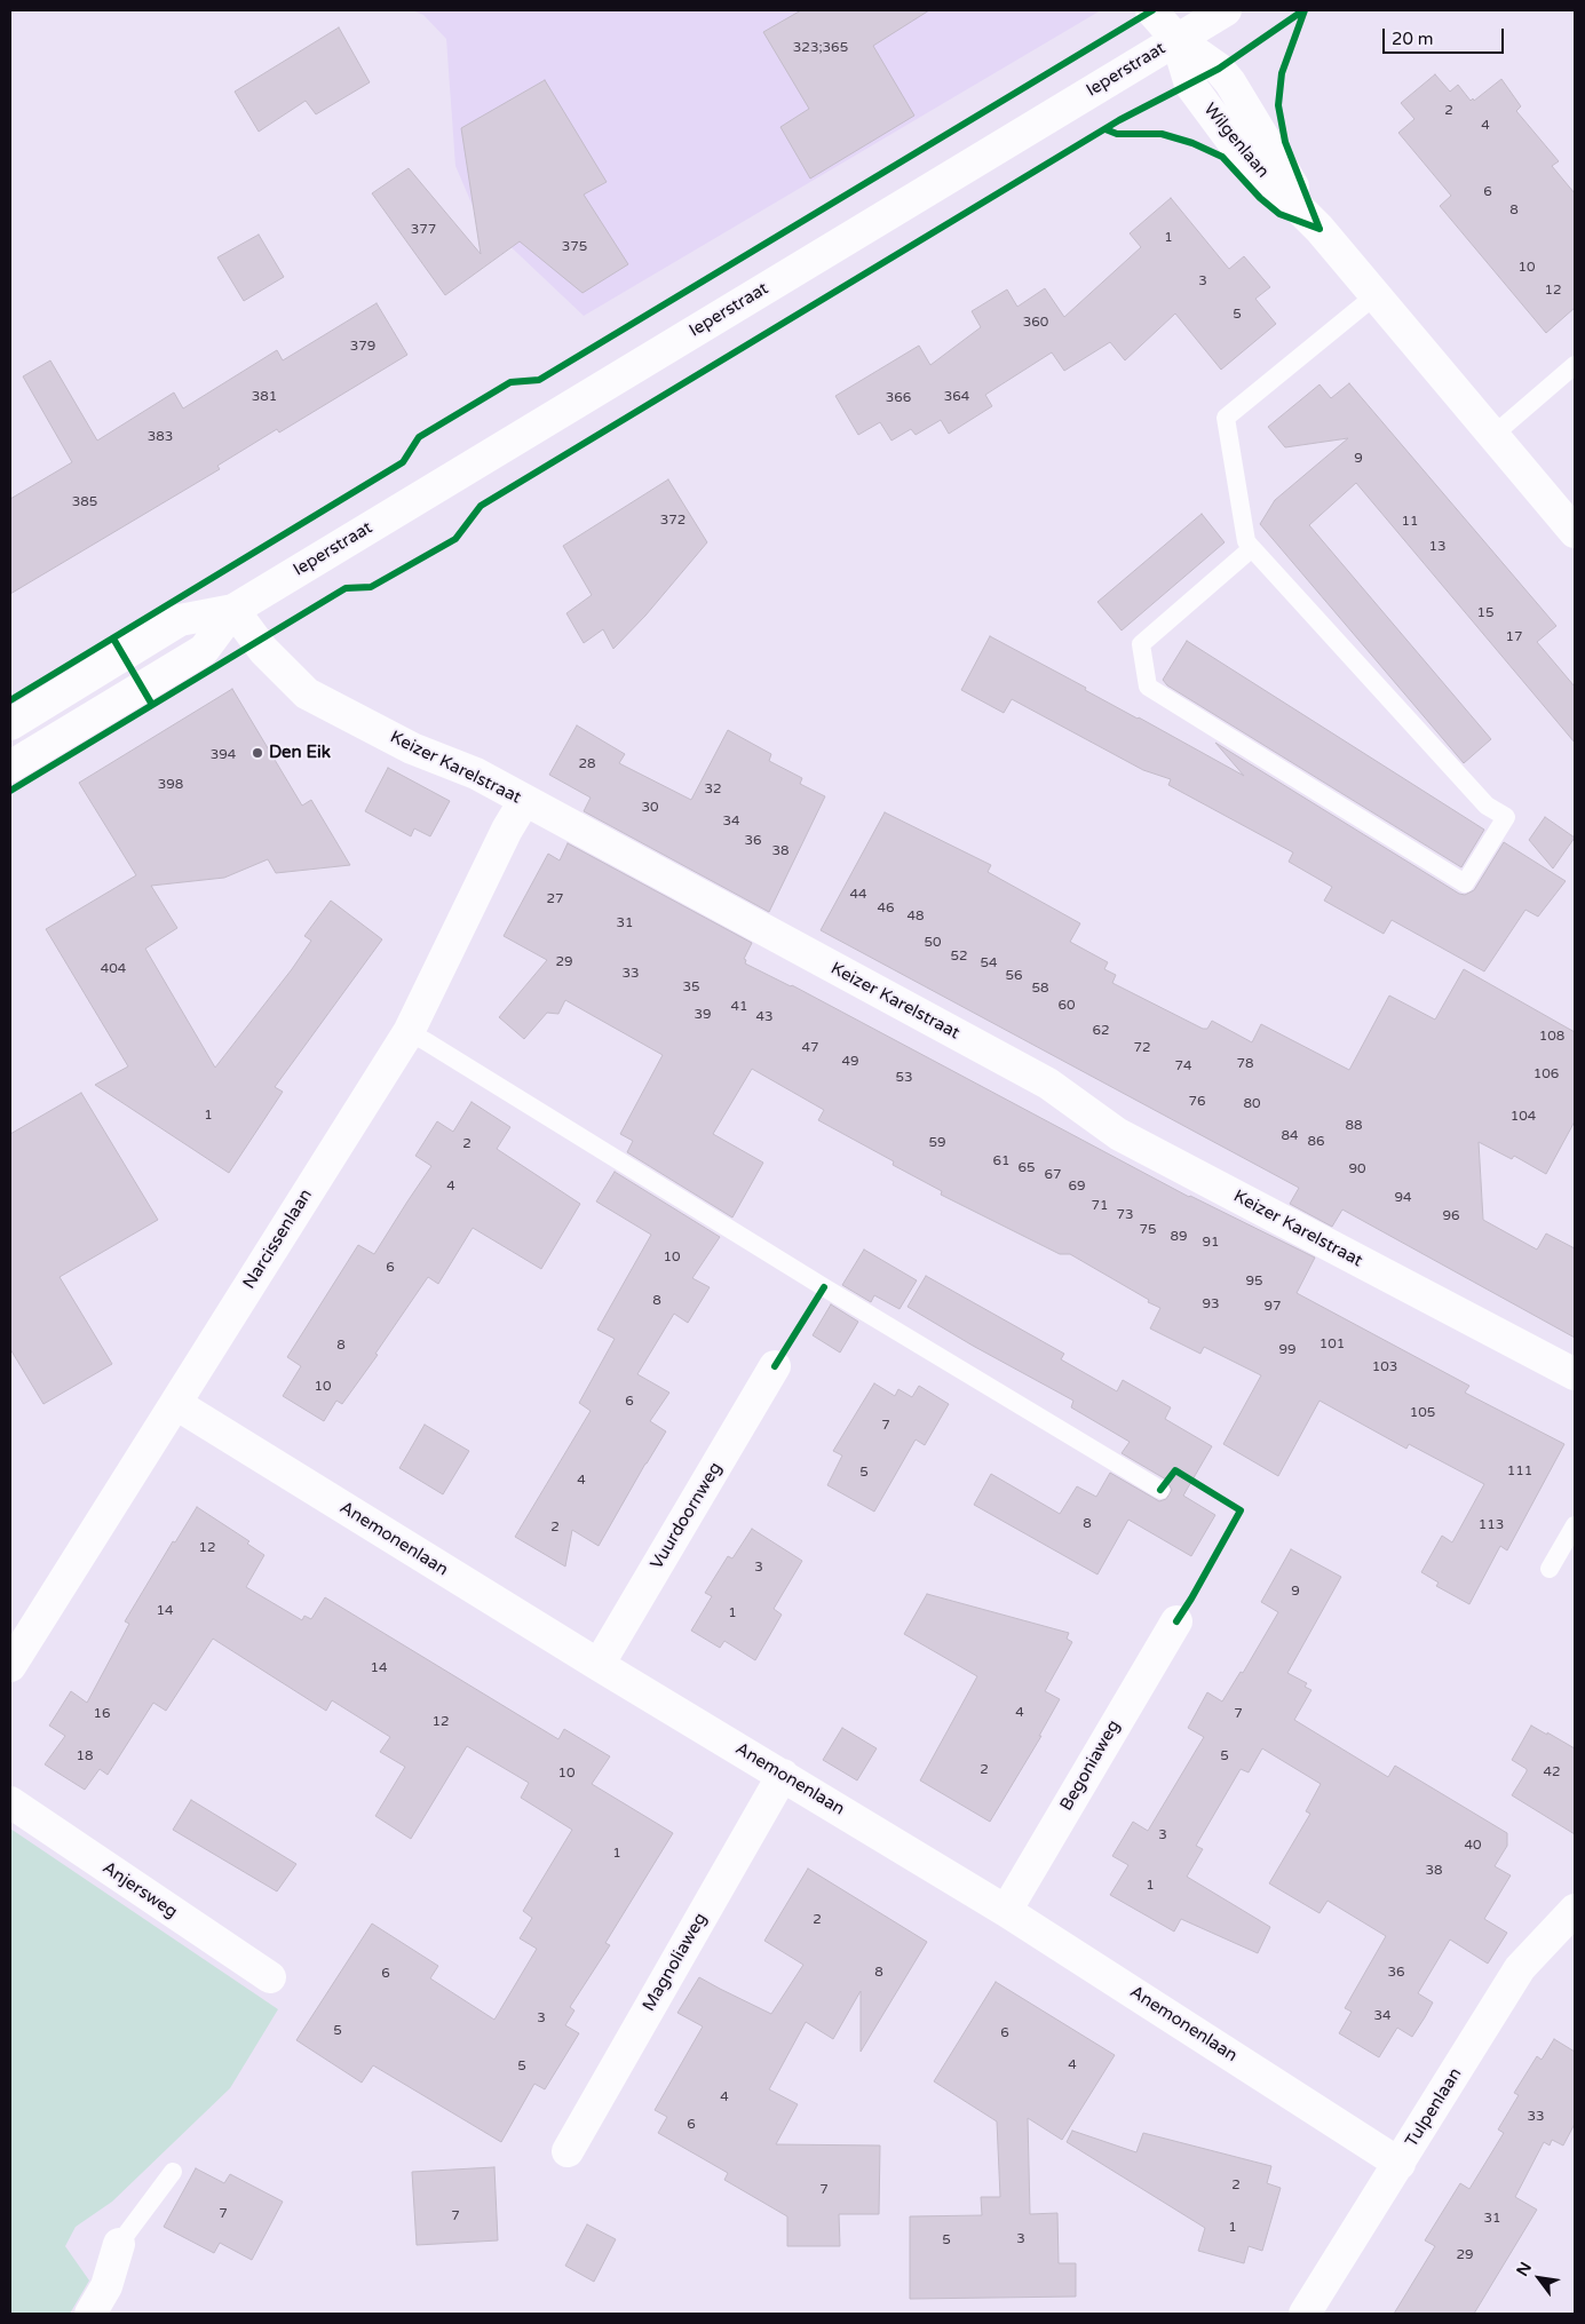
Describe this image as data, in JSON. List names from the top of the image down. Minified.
{"streets":{"street":["Ieperstraat","Wilgenlaan","Keizer Karelstraat","Narcissenlaan","Vuurdoornweg","Anemonenlaan","Begoniaweg","Anjersweg","Magnoliaweg","Tulpenlaan"]},"crossings":[["Ieperstraat","Wilgenlaan"],["Ieperstraat","Keizer Karelstraat"],["Keizer Karelstraat","Narcissenlaan"],["Narcissenlaan","Anemonenlaan"],["Vuurdoornweg","Anemonenlaan"],["Anemonenlaan","Begoniaweg"],["Anemonenlaan","Magnoliaweg"],["Anemonenlaan","Tulpenlaan"]],"places":["Den Eik"],"house_numbers":["323;365","2","4","6","8","377","1","375","10","3","12","5","360","379","381","364","366","383","9","385","372","11","13","15","17","394","28","398","32","30","34","36","38","44","27","46","48","31","50","52","29","54","404","33","56","35","58","60","41","39","43","62","108","47","72","49","78","74","106","53","76","80","1","104","88","84","86","59","2","61","65","90","67","4","69","94","71","73","96","75","89","91","10","6","95","8","93","97","101","8","99","103","10","6","105","7","111","5","4","8","113","2","12","3","9","14","1","14","4","16","7","12","18","5","2","42","10","3","40","1","38","1","2","8","36","6","34","3","5","6","4","5","4","33","6","2","7","7","7","31","1","3","5","29"],"scale_bar":"20 m","north":"top left"}
